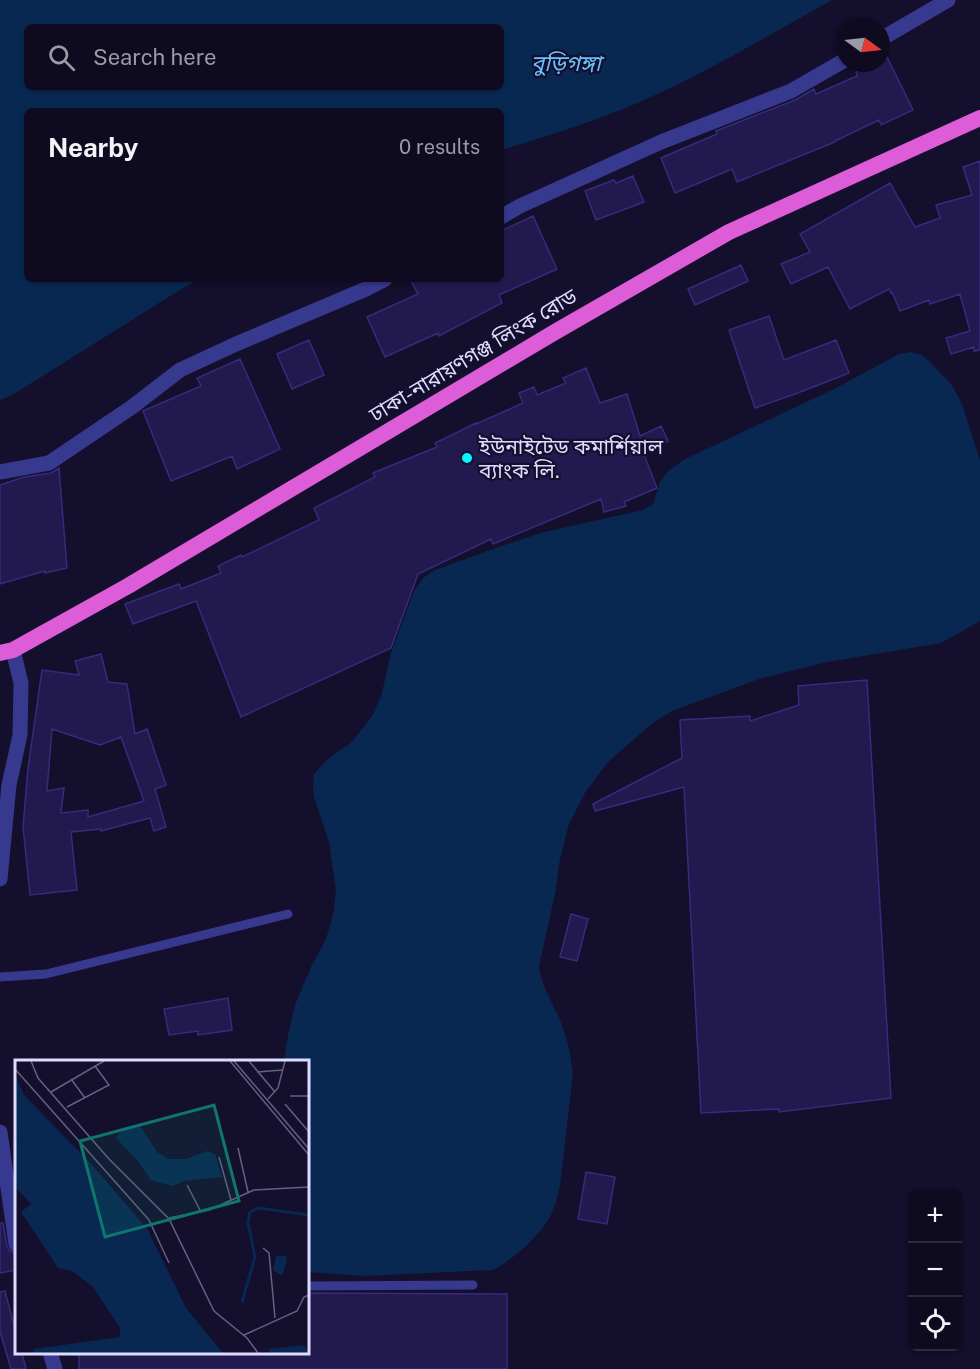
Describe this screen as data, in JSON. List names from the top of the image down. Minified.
{"streets":{"highway":["ঢাকা-নারায়ণগঞ্জ লিংক রোড"]},"water":["বুড়িগঙ্গা"],"places":["ইউনাইটেড কমার্শিয়াল ব্যাংক লি."],"north":"right","page":{"search":"Search here","heading":["Nearby","0 results"],"map_buttons":["+","−"]}}
